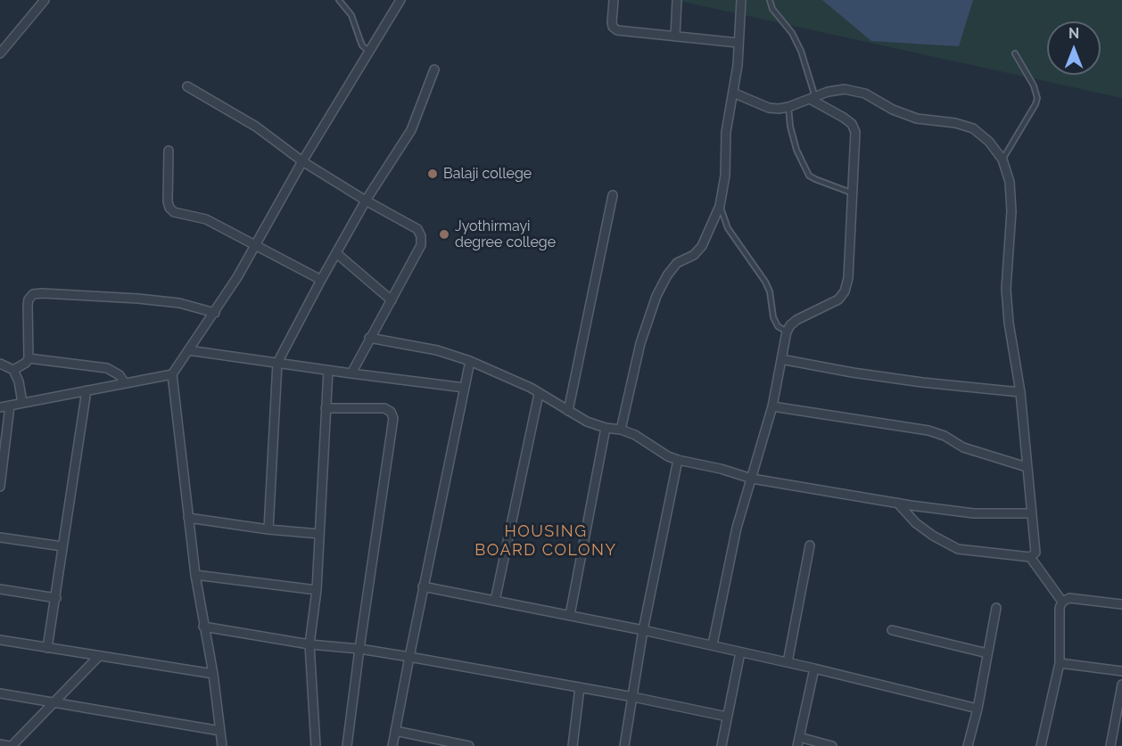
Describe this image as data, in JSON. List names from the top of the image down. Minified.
{"districts":["HOUSING BOARD COLONY"],"places":["Balaji college","Jyothirmayi degree college"],"north":"top"}
